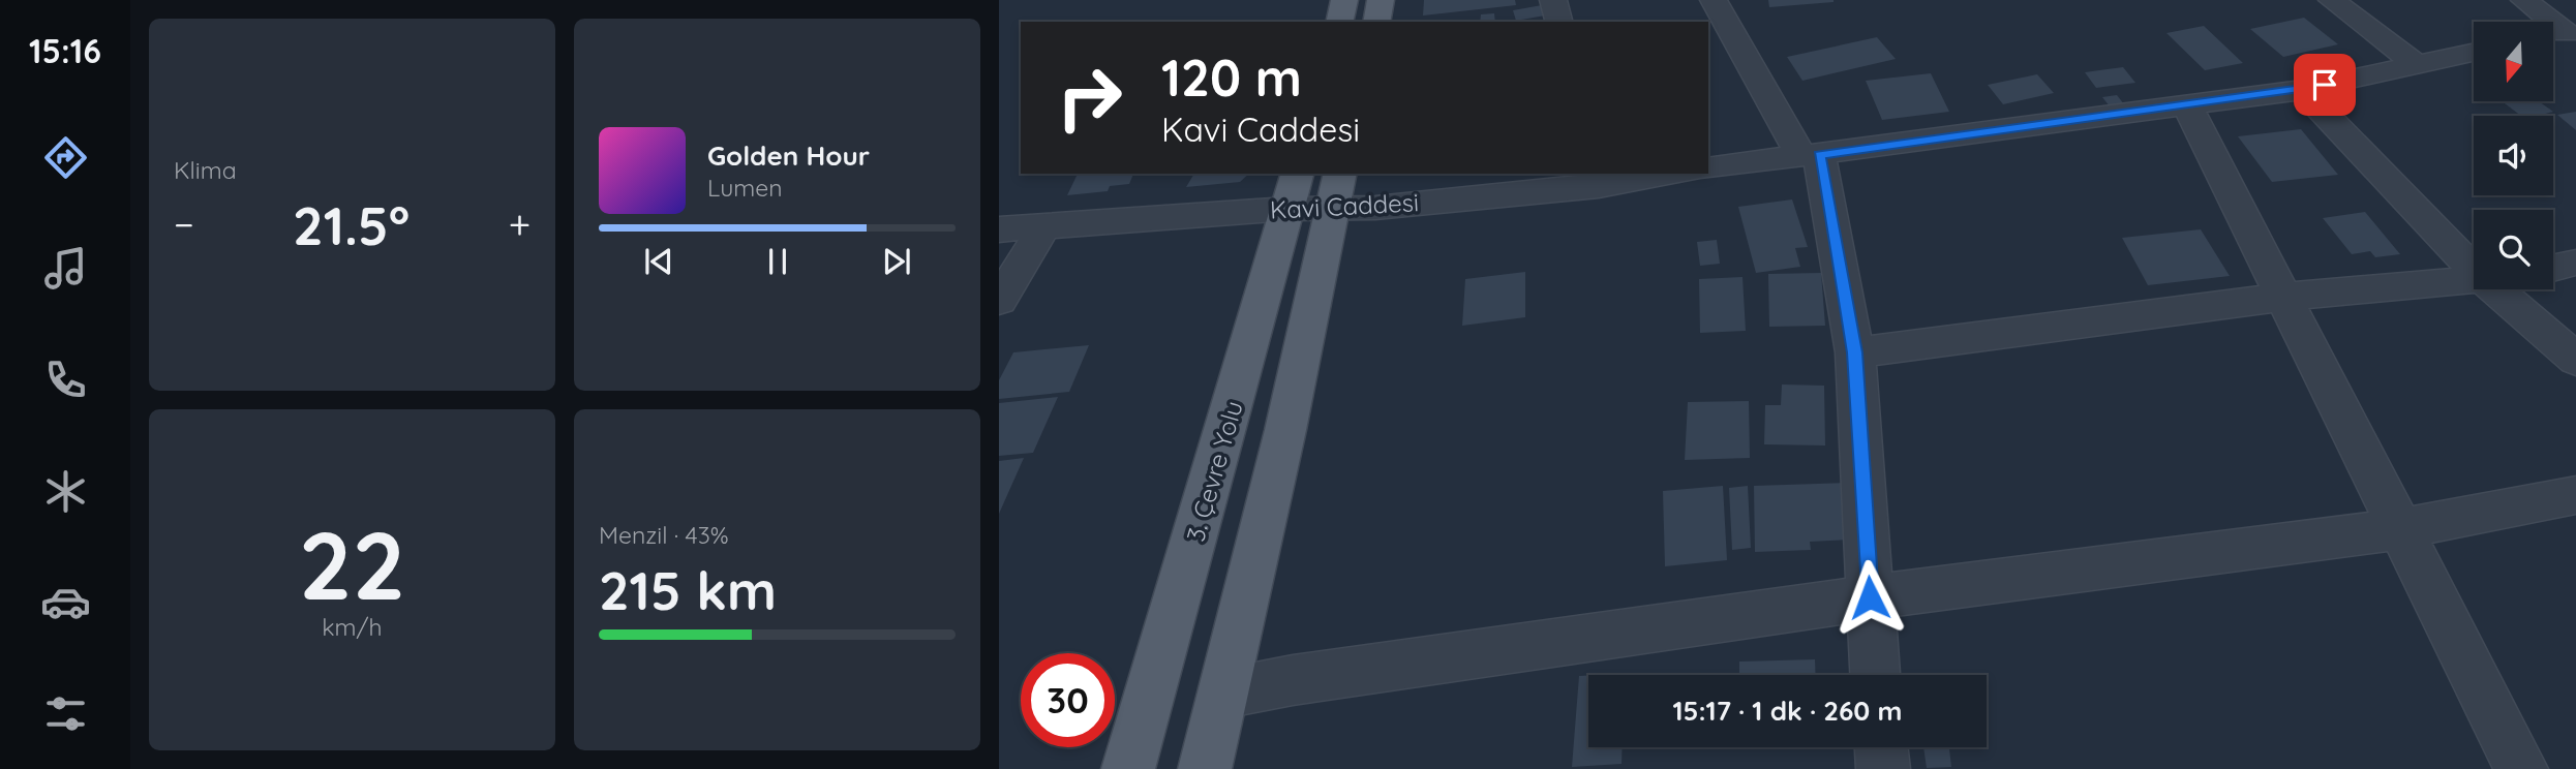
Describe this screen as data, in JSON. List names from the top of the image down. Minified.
{"streets":{"main road":["3. Çevre Yolu"],"street":["Kavi Caddesi"]},"crossings":[["Kavi Caddesi","3. Çevre Yolu"]],"north":"bottom","page":{"tabs":"15:16","tile":["Klima",["22","km/h"],["Menzil · 43%","215 km"]],"turn":["120 m","Kavi Caddesi"],"song":["Golden Hour","Lumen"],"heat":["−","21.5°","+"],"limit":"30","trip":"15:17 · 1 dk · 260 m"}}
